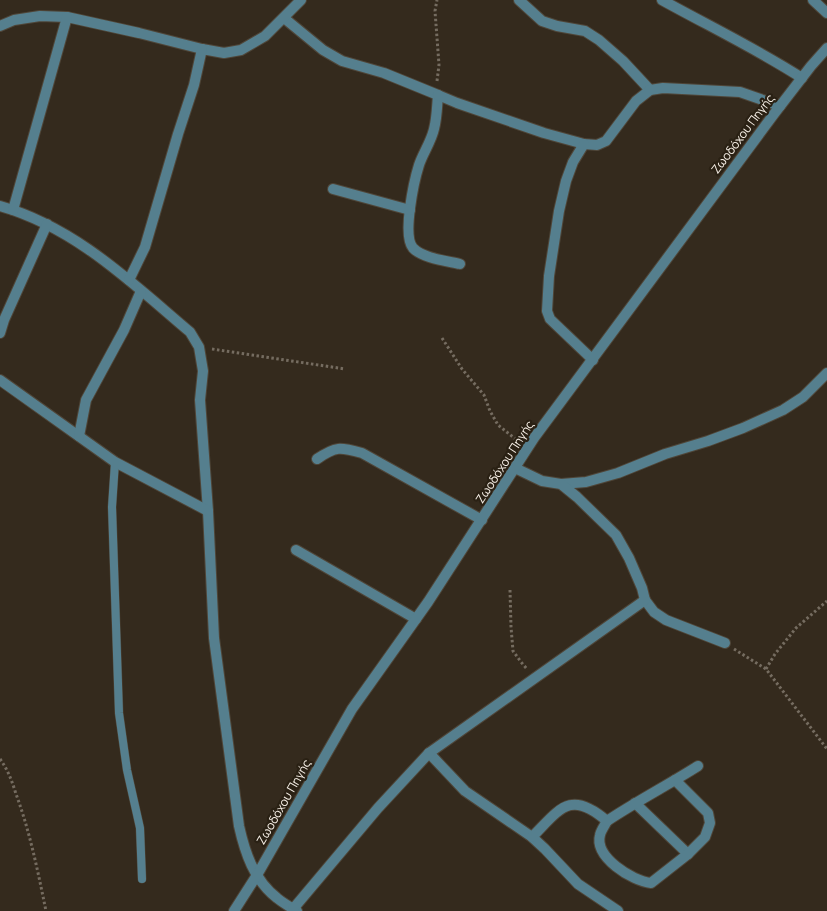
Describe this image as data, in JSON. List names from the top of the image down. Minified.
{"streets":{"street":["Ζωοδόχου Πηγής"]}}
